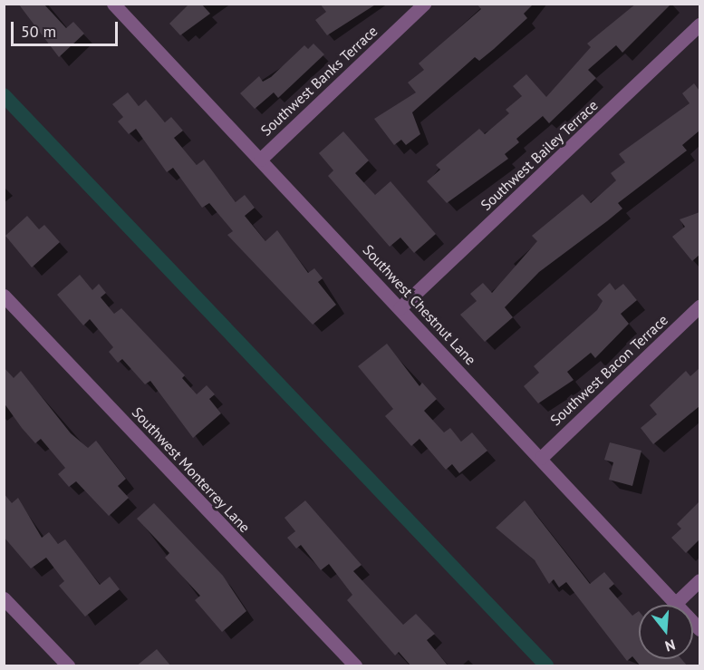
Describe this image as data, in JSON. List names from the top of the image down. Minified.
{"streets":{"street":["Southwest Banks Terrace","Southwest Bailey Terrace","Southwest Chestnut Lane","Southwest Bacon Terrace","Southwest Monterrey Lane"]},"crossings":[["Southwest Banks Terrace","Southwest Chestnut Lane"],["Southwest Bailey Terrace","Southwest Chestnut Lane"],["Southwest Chestnut Lane","Southwest Bacon Terrace"]],"scale_bar":"50 m","north":"bottom"}
